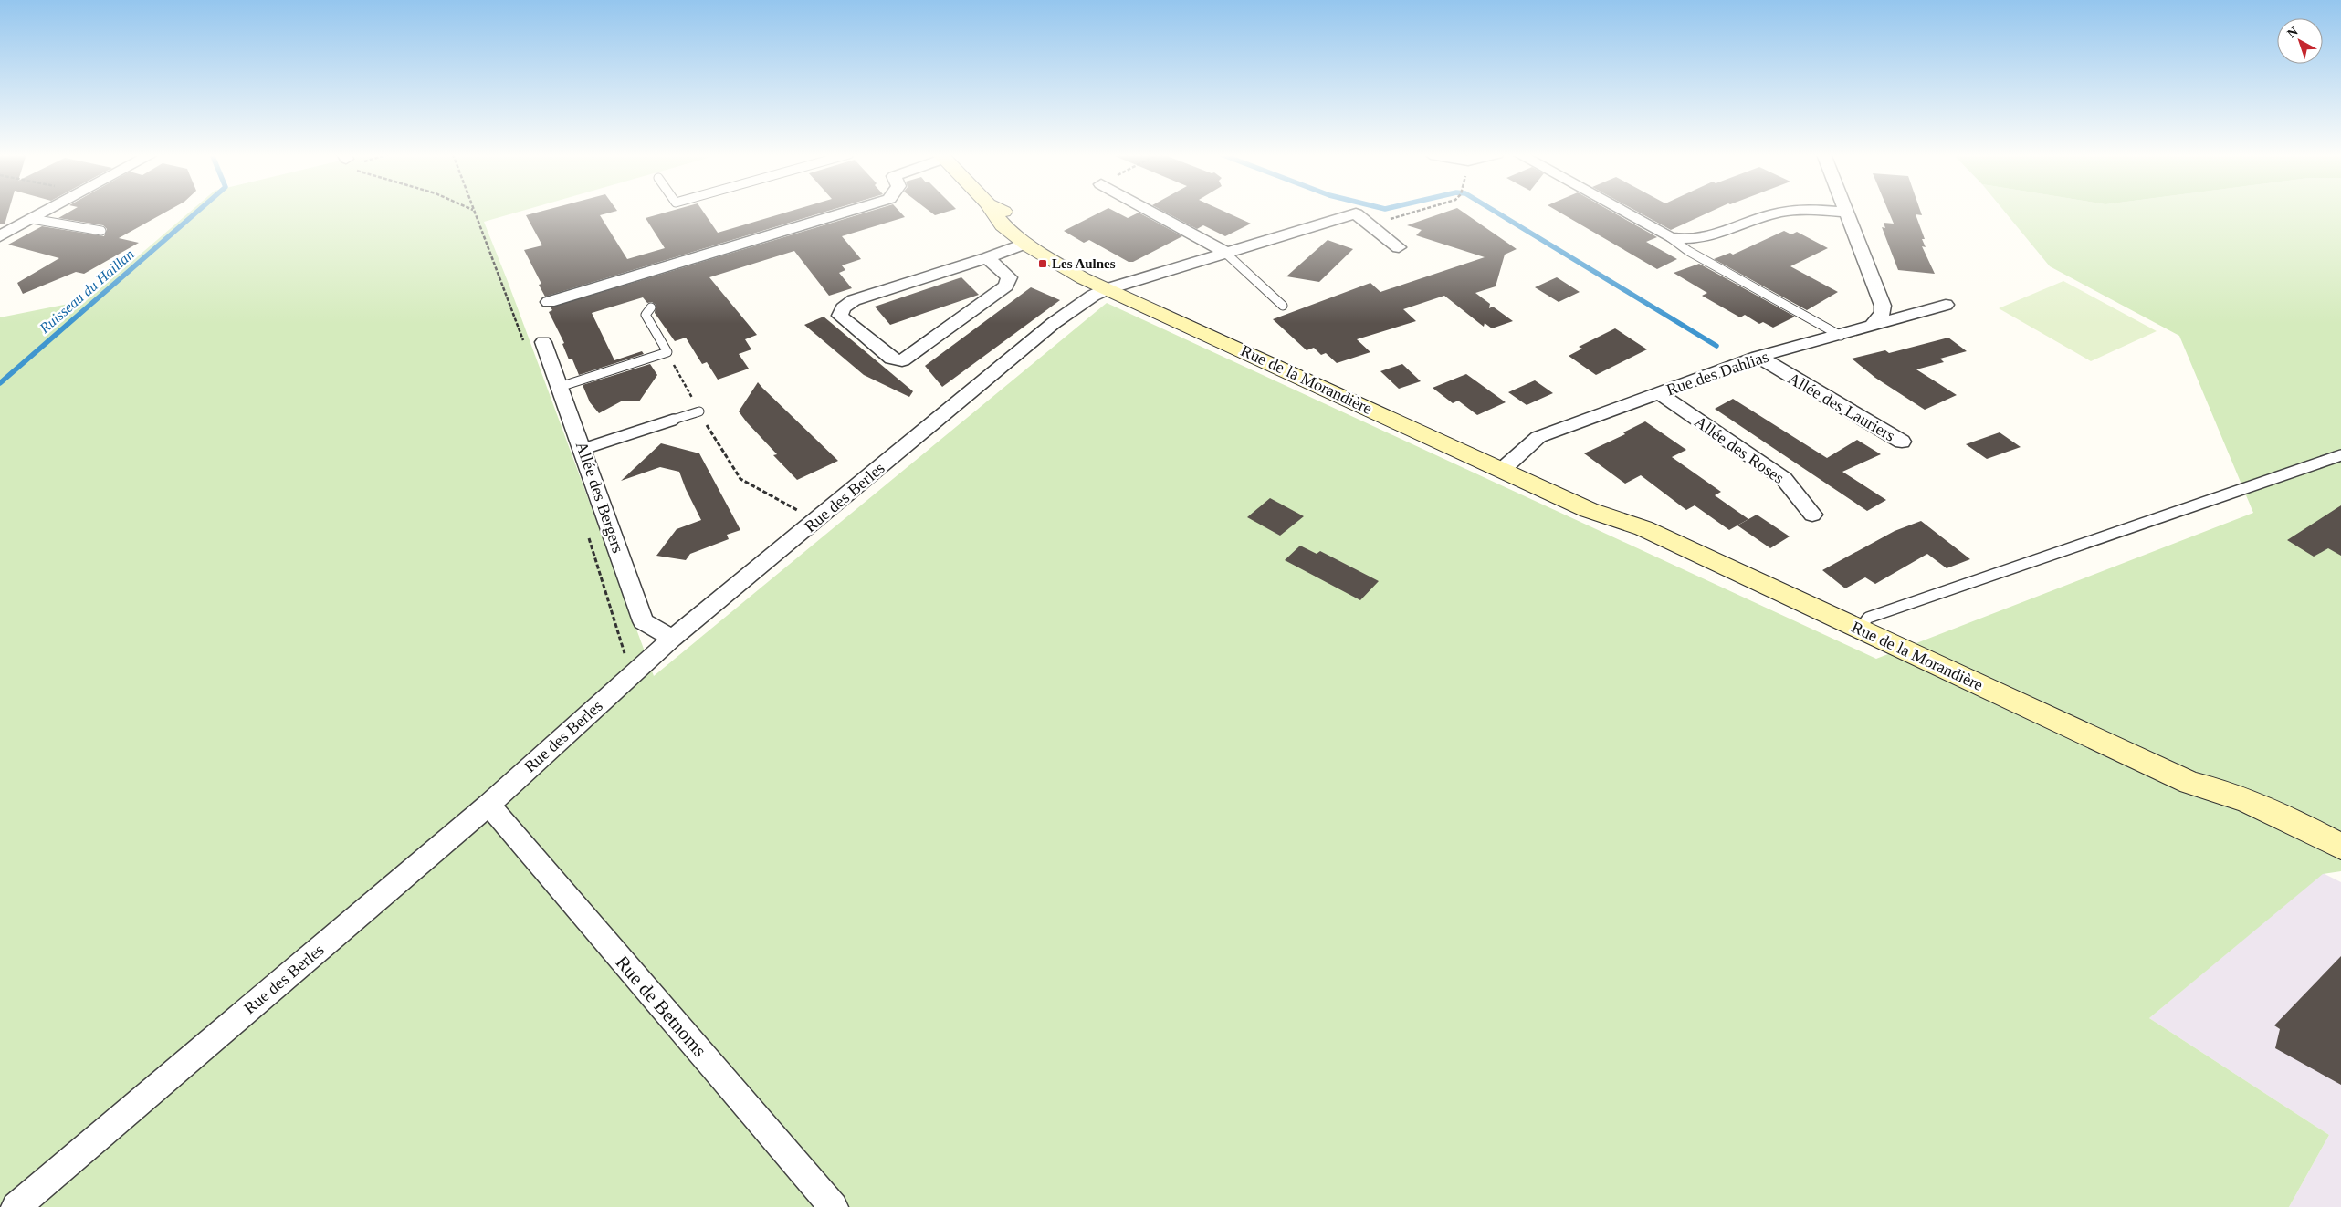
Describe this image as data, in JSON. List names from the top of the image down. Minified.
{"streets":{"street":["Rue des Dahlias","Rue de la Morandière","Allée des Lauriers","Allée des Roses","Allée des Bergers","Rue des Berles","Rue de Betnoms"]},"crossings":[["Rue des Dahlias","Rue de la Morandière"],["Rue des Dahlias","Allée des Lauriers"],["Rue des Dahlias","Allée des Roses"],["Rue de la Morandière","Rue des Berles"],["Allée des Bergers","Rue des Berles"],["Rue des Berles","Rue de Betnoms"]],"water":["Ruisseau du Haillan"],"places":{"transit":["Les Aulnes"]},"north":"top left"}
